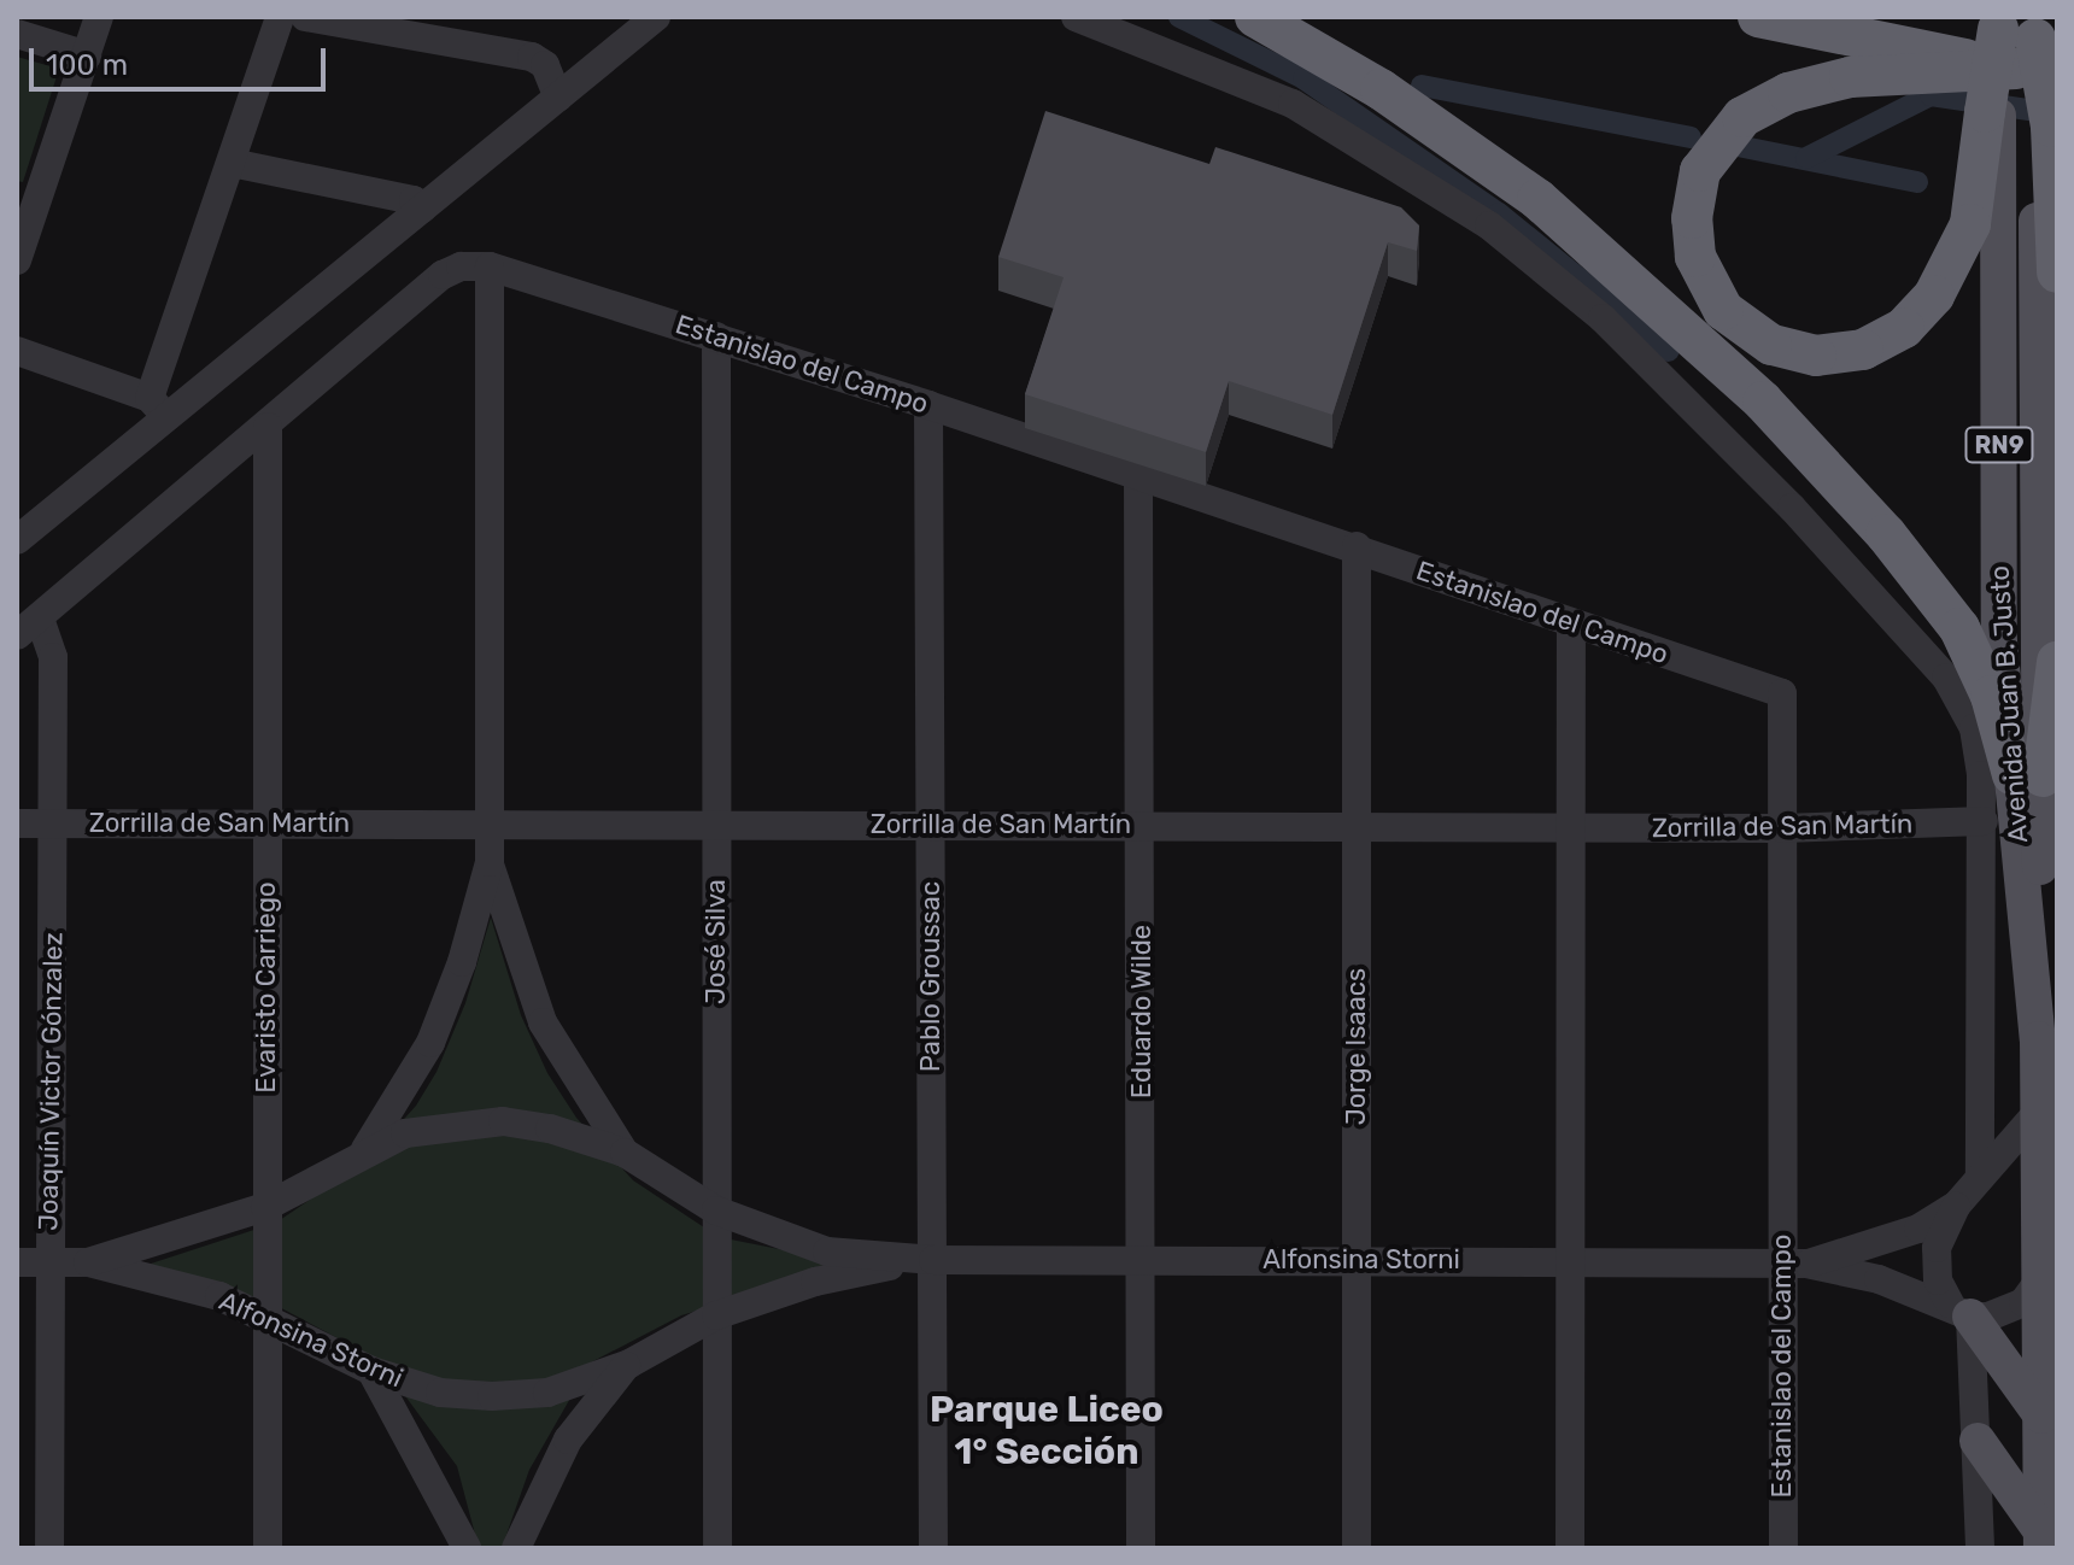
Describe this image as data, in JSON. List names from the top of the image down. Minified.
{"streets":{"main road":["RN9","Avenida Juan B. Justo"],"street":["Estanislao del Campo","Zorrilla de San Martín","José Silva","Pablo Groussac","Evaristo Carriego","Eduardo Wilde","Jorge Isaacs","Joaquín Victor Gónzalez","Alfonsina Storni"]},"crossings":[["Estanislao del Campo","Zorrilla de San Martín"],["Estanislao del Campo","José Silva"],["Estanislao del Campo","Pablo Groussac"],["Estanislao del Campo","Eduardo Wilde"],["Estanislao del Campo","Jorge Isaacs"],["Estanislao del Campo","Alfonsina Storni"],["Avenida Juan B. Justo","Alfonsina Storni"],["Zorrilla de San Martín","José Silva"],["Zorrilla de San Martín","Pablo Groussac"],["Zorrilla de San Martín","Evaristo Carriego"],["Zorrilla de San Martín","Eduardo Wilde"],["Zorrilla de San Martín","Jorge Isaacs"],["Zorrilla de San Martín","Joaquín Victor Gónzalez"],["José Silva","Alfonsina Storni"],["Pablo Groussac","Alfonsina Storni"],["Evaristo Carriego","Alfonsina Storni"],["Eduardo Wilde","Alfonsina Storni"],["Jorge Isaacs","Alfonsina Storni"],["Joaquín Victor Gónzalez","Alfonsina Storni"]],"districts":["Parque Liceo 1° Sección"],"scale_bar":"100 m"}
